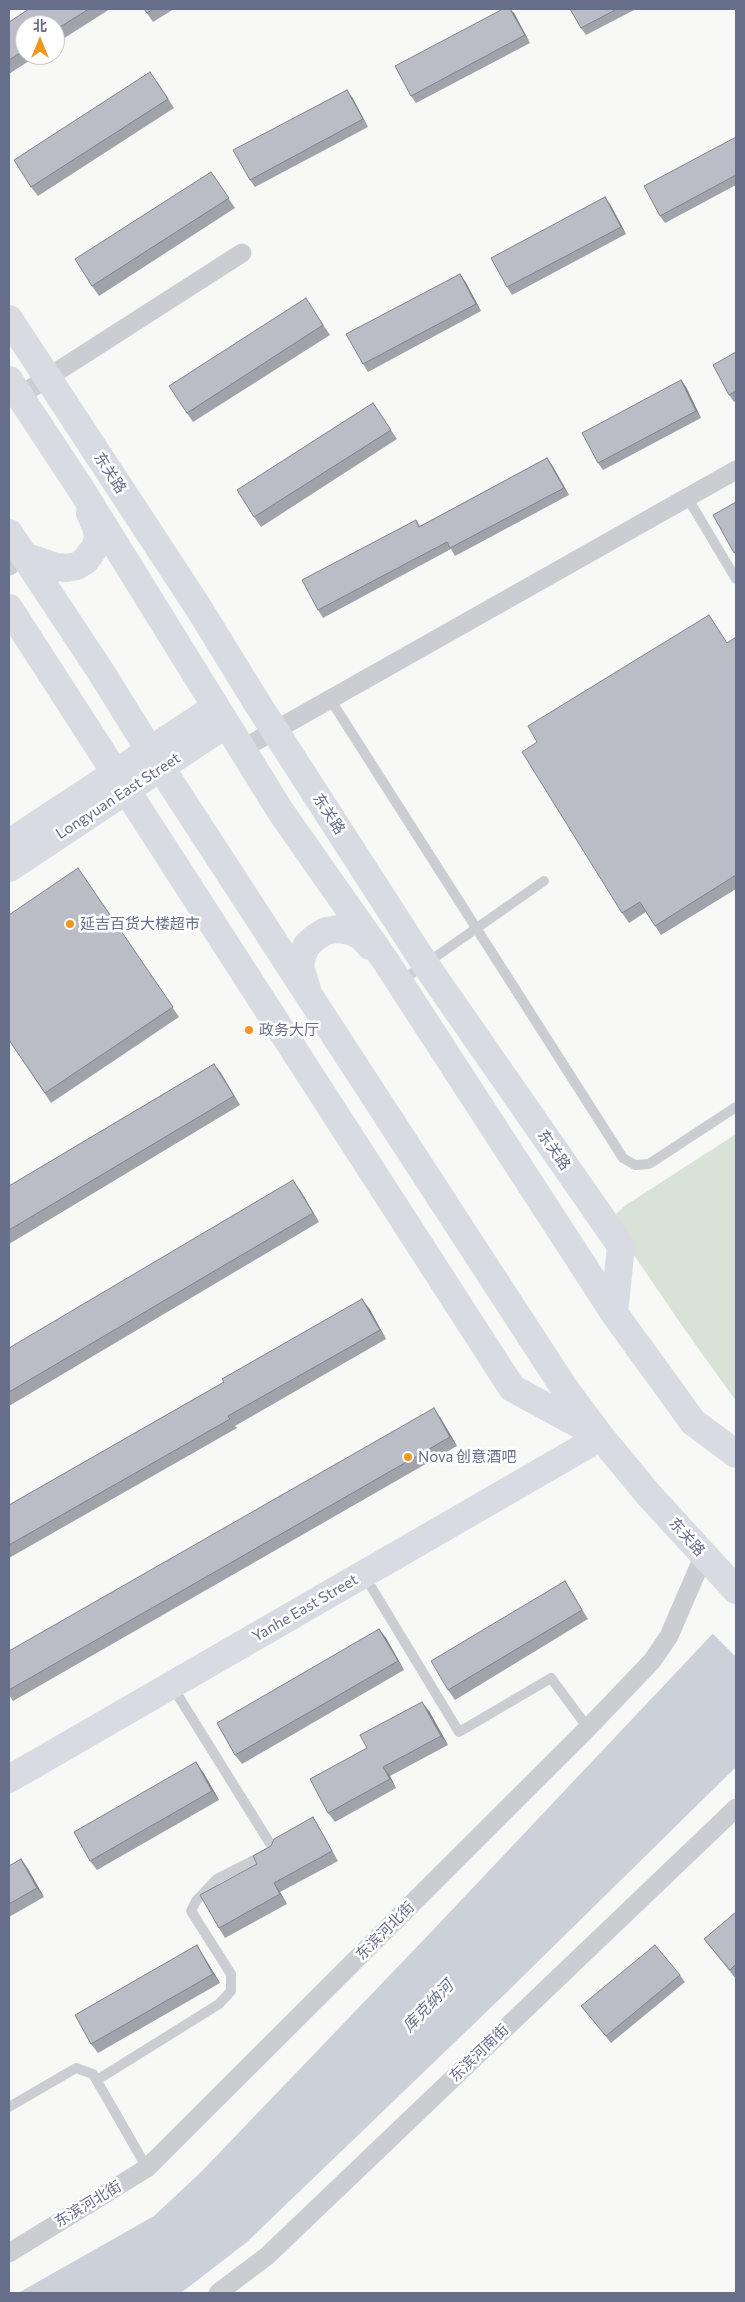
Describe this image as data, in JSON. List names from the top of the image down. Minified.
{"streets":{"main road":["东关路","Longyuan East Street","Yanhe East Street"],"street":["东滨河北街","东滨河南街"]},"crossings":[["东关路","Longyuan East Street"],["东关路","Yanhe East Street"],["东关路","东滨河北街"]],"water":["库克纳河"],"places":["延吉百货大楼超市","政务大厅","Nova 创意酒吧"],"north":"top"}
